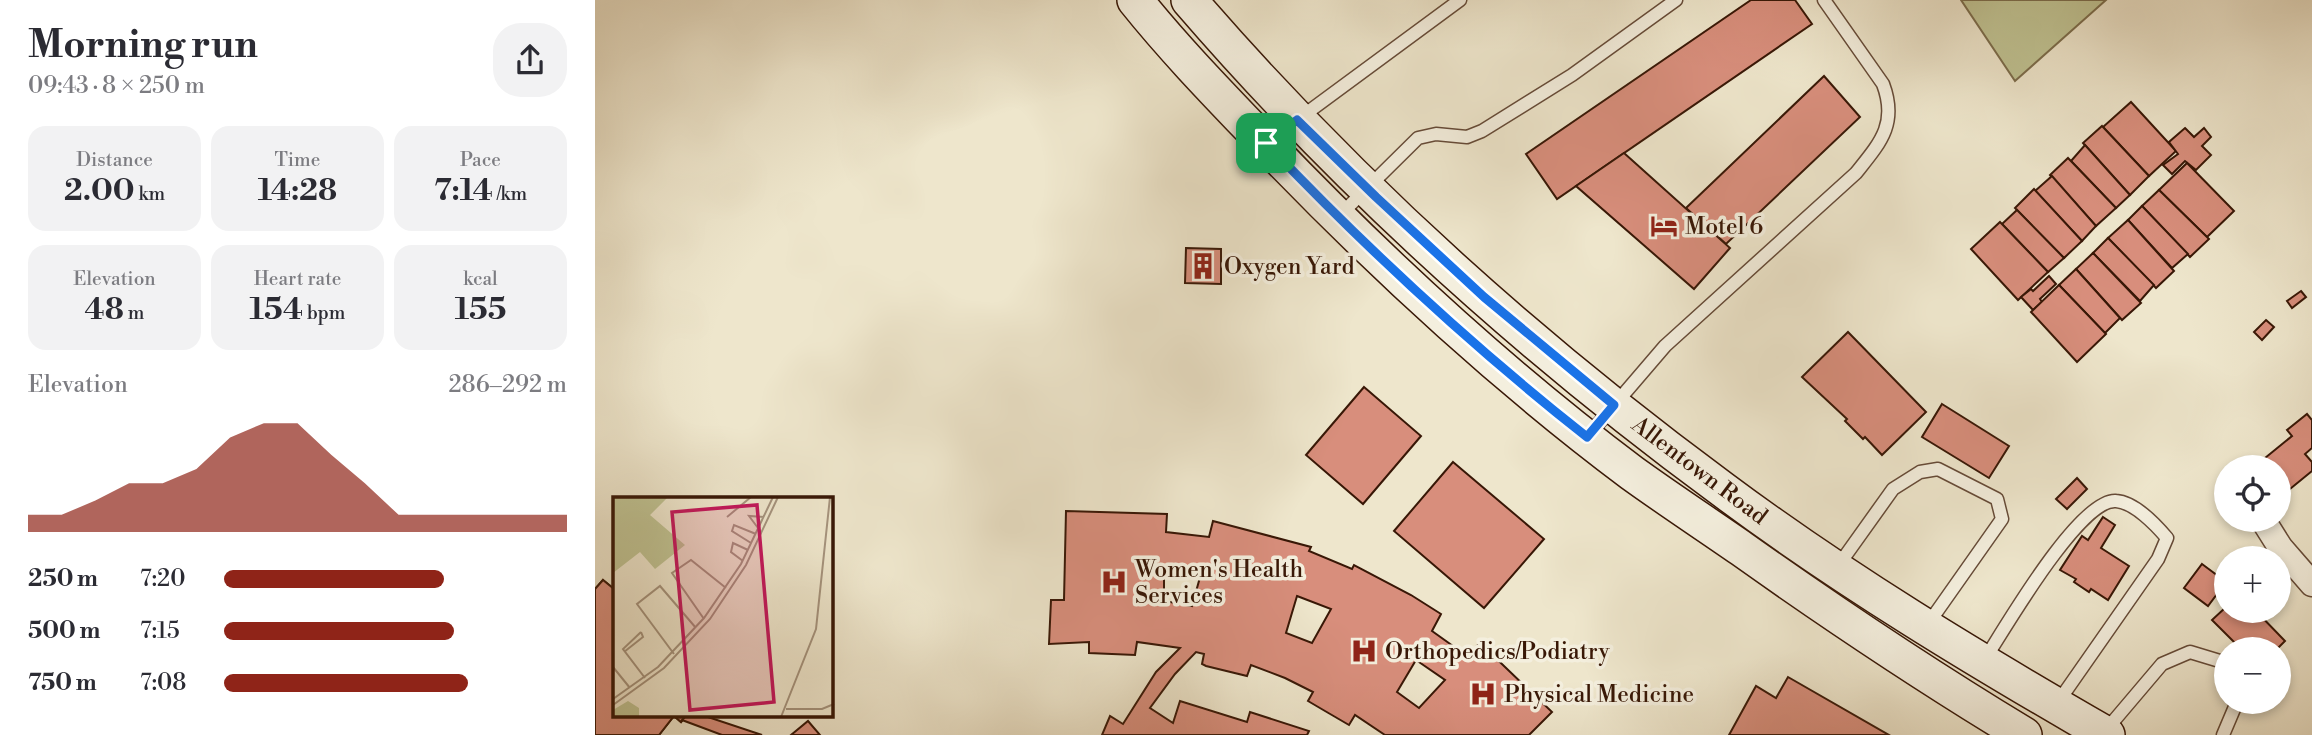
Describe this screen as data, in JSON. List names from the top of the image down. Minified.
{"streets":{"main road":["Allentown Road"]},"places":{"hotel":["Motel 6"],"building":["Oxygen Yard"],"hospital":["Women's Health Services","Orthopedics/Podiatry","Physical Medicine"]},"page":{"heading":["Morning run","09:43 · 8 × 250 m"],"stats":[["Distance","2.00 km"],["Time","14:28"],["Pace","7:14 /km"],["Elevation","48 m"],["Heart rate","154 bpm"],["kcal","155"]],"chart":["Elevation","286–292 m"],"map_buttons":["+","−"],"list":[{"name":"250 m","note":"7:20"},{"name":"500 m","note":"7:15"},{"name":"750 m","note":"7:08"}]}}
